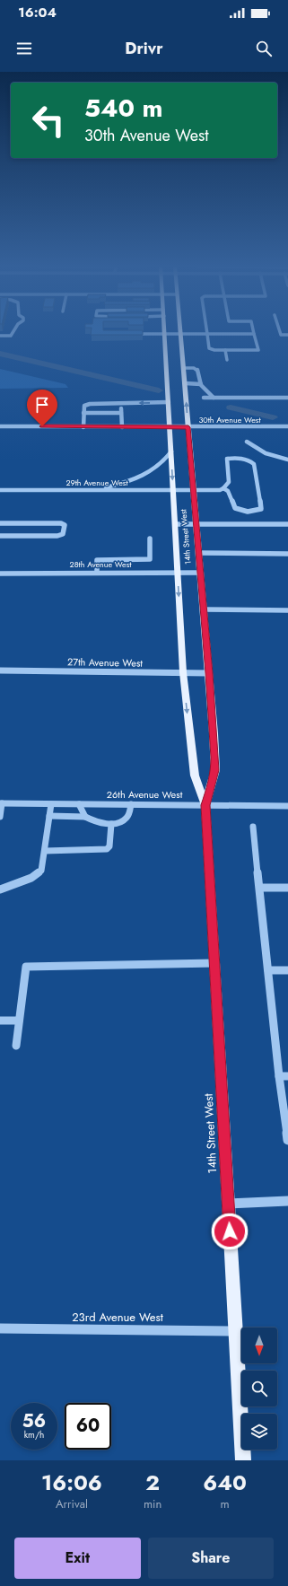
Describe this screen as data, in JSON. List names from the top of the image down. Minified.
{"streets":{"main road":["14th Street West"],"street":["30th Avenue West","29th Avenue West","28th Avenue West","27th Avenue West","26th Avenue West","23rd Avenue West"]},"crossings":[["30th Avenue West","14th Street West"],["29th Avenue West","14th Street West"],["14th Street West","28th Avenue West"],["14th Street West","27th Avenue West"],["14th Street West","26th Avenue West"],["14th Street West","23rd Avenue West"]],"north":"bottom","page":{"status":"16:04","header":"Drivr","turn":["540 m","30th Avenue West"],"speed":"56 km/h","limit":"60","eta":["16:06","Arrival","2","min","640","m"],"buttons":["Exit","Share"]}}
